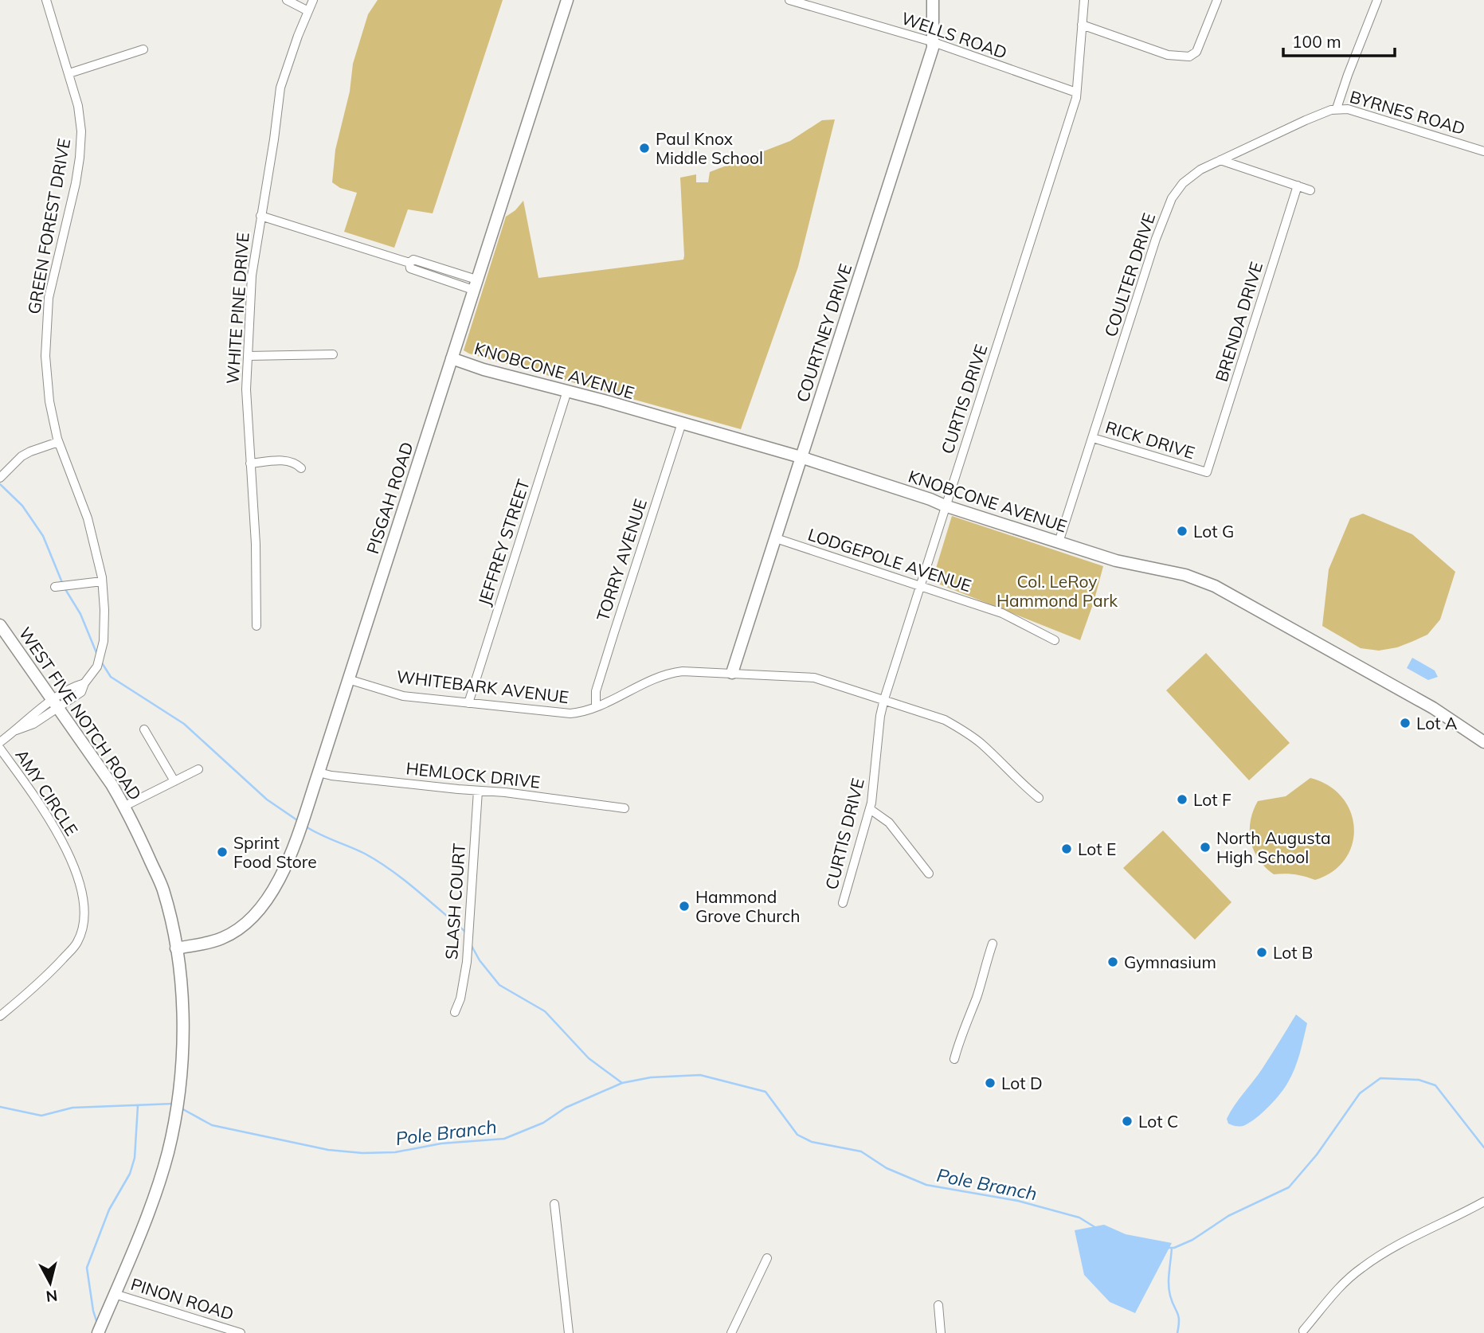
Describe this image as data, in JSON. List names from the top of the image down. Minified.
{"streets":{"street":["WELLS ROAD","BYRNES ROAD","GREEN FOREST DRIVE","COULTER DRIVE","WHITE PINE DRIVE","BRENDA DRIVE","COURTNEY DRIVE","KNOBCONE AVENUE","CURTIS DRIVE","RICK DRIVE","PISGAH ROAD","JEFFREY STREET","TORRY AVENUE","LODGEPOLE AVENUE","WHITEBARK AVENUE","WEST FIVE NOTCH ROAD","HEMLOCK DRIVE","AMY CIRCLE","SLASH COURT","PINON ROAD"]},"crossings":[["WELLS ROAD","COURTNEY DRIVE"],["WELLS ROAD","CURTIS DRIVE"],["BYRNES ROAD","COULTER DRIVE"],["GREEN FOREST DRIVE","WEST FIVE NOTCH ROAD"],["COULTER DRIVE","KNOBCONE AVENUE"],["COULTER DRIVE","RICK DRIVE"],["BRENDA DRIVE","RICK DRIVE"],["COURTNEY DRIVE","KNOBCONE AVENUE"],["COURTNEY DRIVE","LODGEPOLE AVENUE"],["COURTNEY DRIVE","WHITEBARK AVENUE"],["KNOBCONE AVENUE","CURTIS DRIVE"],["KNOBCONE AVENUE","PISGAH ROAD"],["KNOBCONE AVENUE","JEFFREY STREET"],["KNOBCONE AVENUE","TORRY AVENUE"],["CURTIS DRIVE","LODGEPOLE AVENUE"],["CURTIS DRIVE","WHITEBARK AVENUE"],["PISGAH ROAD","WHITEBARK AVENUE"],["PISGAH ROAD","WEST FIVE NOTCH ROAD"],["PISGAH ROAD","HEMLOCK DRIVE"],["JEFFREY STREET","WHITEBARK AVENUE"],["TORRY AVENUE","WHITEBARK AVENUE"],["WEST FIVE NOTCH ROAD","PINON ROAD"],["HEMLOCK DRIVE","SLASH COURT"]],"water":["Pole Branch"],"parks":["Col. LeRoy Hammond Park"],"places":["Paul Knox Middle School","Lot G","Lot A","Lot F","North Augusta High School","Lot E","Sprint Food Store","Hammond Grove Church","Lot B","Gymnasium","Lot D","Lot C"],"scale_bar":"100 m","north":"bottom"}
